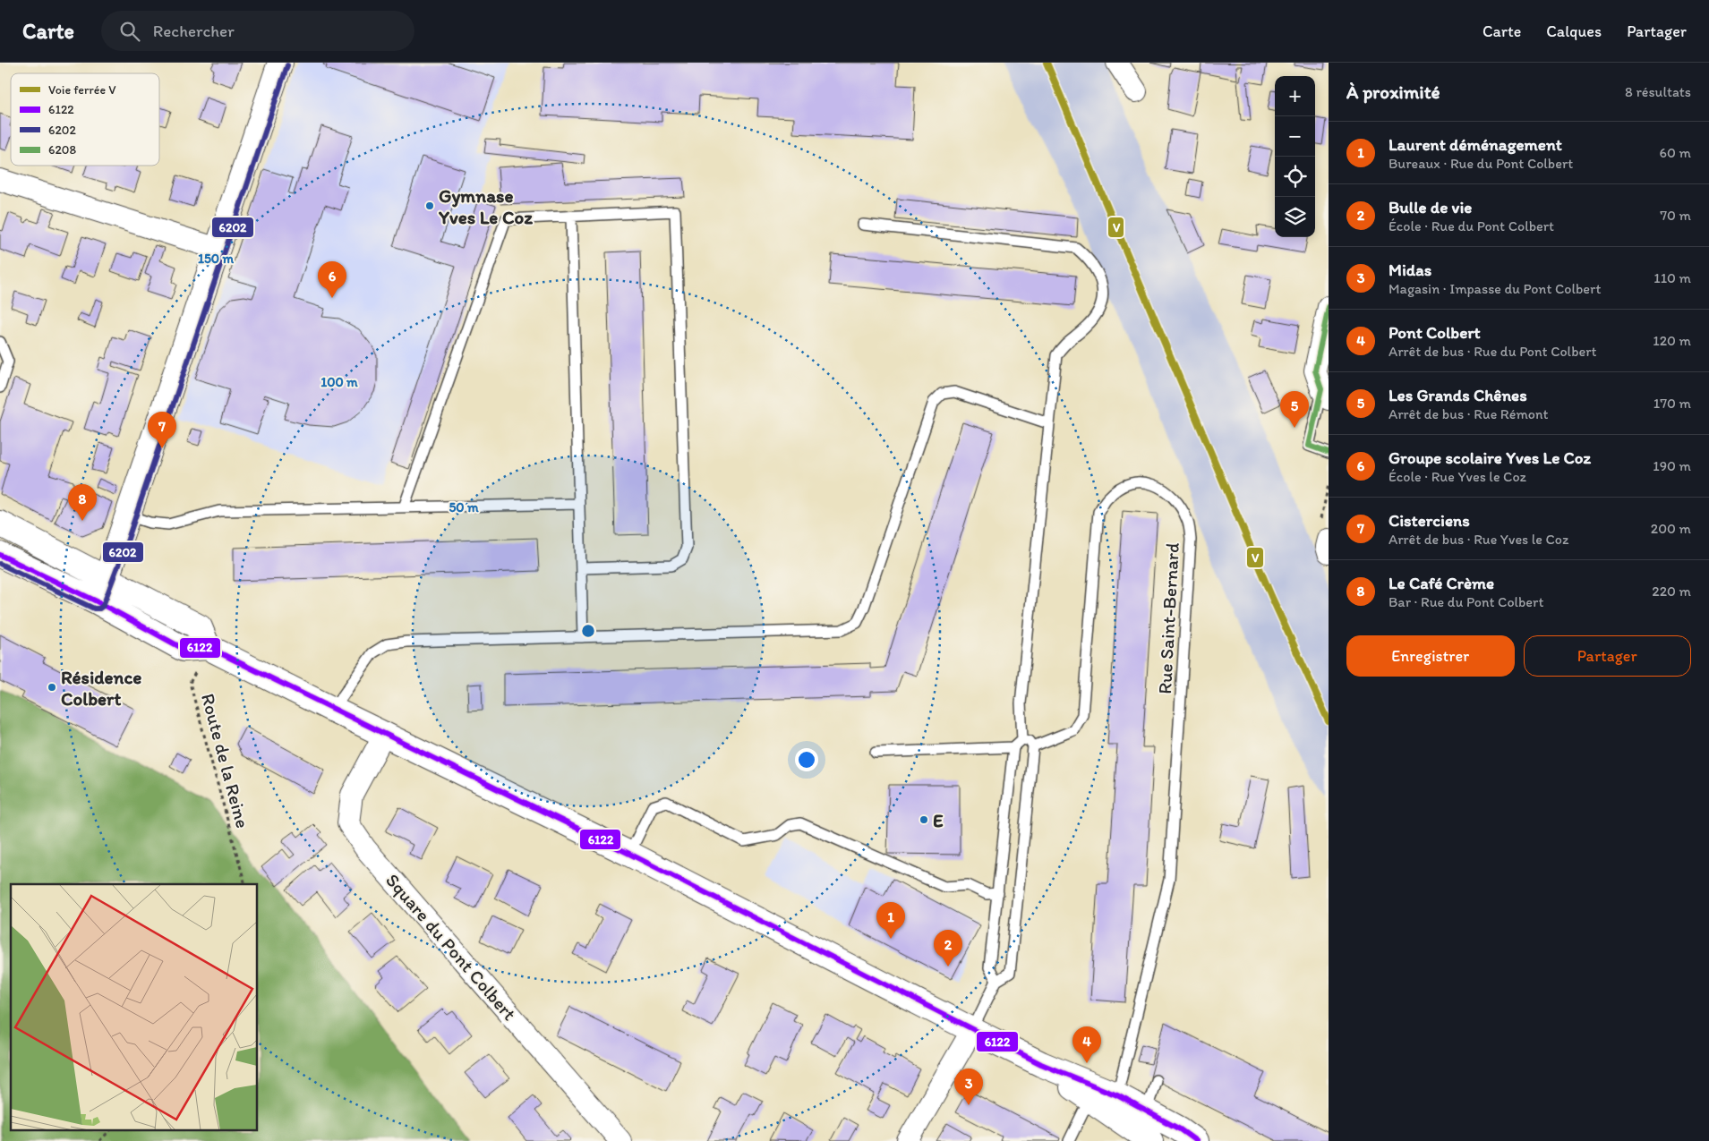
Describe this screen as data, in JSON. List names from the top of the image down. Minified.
{"streets":{"street":["Square du Pont Colbert"],"lane":["Rue Saint-Bernard"],"path":["Route de la Reine"]},"places":["Gymnase Yves Le Coz","Résidence Colbert","E"],"lines":["rail line V","transit line 6202","transit line 6208","transit line 6122"],"legend":["Voie ferrée V","6122","6202","6208"],"page":{"header":"Carte","search":"Rechercher","nav":["Carte","Calques","Partager"],"heading":["À proximité","8 résultats"],"map_buttons":["+","−"],"list":[{"mark":"1","name":"Laurent déménagement","note":"Bureaux · Rue du Pont Colbert","value":"60 m"},{"mark":"2","name":"Bulle de vie","note":"École · Rue du Pont Colbert","value":"70 m"},{"mark":"3","name":"Midas","note":"Magasin · Impasse du Pont Colbert","value":"110 m"},{"mark":"4","name":"Pont Colbert","note":"Arrêt de bus · Rue du Pont Colbert","value":"120 m"},{"mark":"5","name":"Les Grands Chênes","note":"Arrêt de bus · Rue Rémont","value":"170 m"},{"mark":"6","name":"Groupe scolaire Yves Le Coz","note":"École · Rue Yves le Coz","value":"190 m"},{"mark":"7","name":"Cisterciens","note":"Arrêt de bus · Rue Yves le Coz","value":"200 m"},{"mark":"8","name":"Le Café Crème","note":"Bar · Rue du Pont Colbert","value":"220 m"}],"pins":["6","5","7","8","1","2","4","3"],"buttons":["Enregistrer","Partager"]},"rings":["150 m","100 m","50 m"]}
